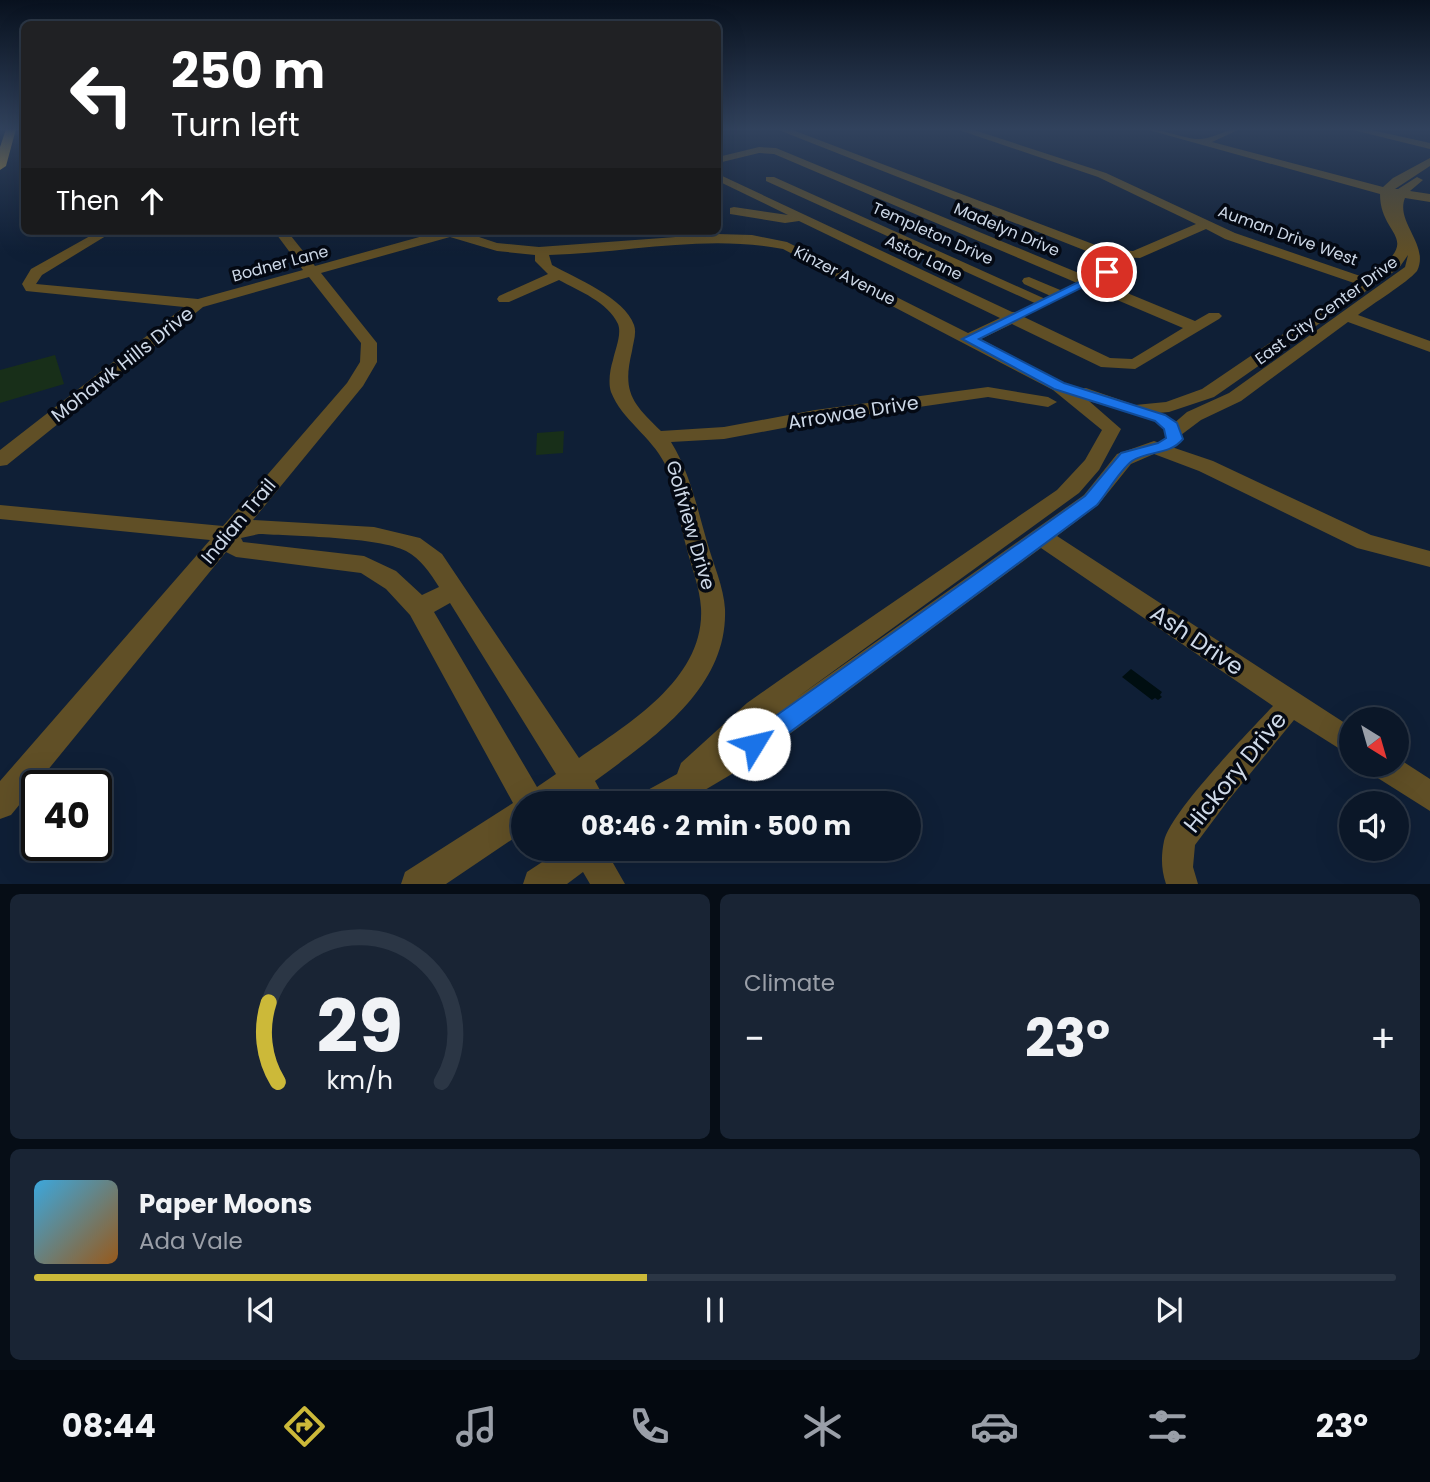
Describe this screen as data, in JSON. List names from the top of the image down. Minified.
{"streets":{"street":["Madelyn Drive","Templeton Drive","Auman Drive West","Astor Lane","Bodner Lane","Kinzer Avenue","East City Center Drive","Mohawk Hills Drive","Arrowae Drive","Indian Trail","Golfview Drive","Ash Drive","Hickory Drive"]},"crossings":[["Auman Drive West","East City Center Drive"],["Bodner Lane","Mohawk Hills Drive"],["Bodner Lane","Indian Trail"],["Kinzer Avenue","East City Center Drive"],["Kinzer Avenue","Arrowae Drive"],["Kinzer Avenue","Golfview Drive"],["Arrowae Drive","Golfview Drive"],["Ash Drive","Hickory Drive"]],"north":"bottom right","page":{"turn":["250 m","Turn left"],"then":"Then","limit":"40","trip":"08:46 · 2 min · 500 m","tile":"Climate","heat":["−","23°","+"],"song":["Paper Moons","Ada Vale"],"tabs":["08:44","23°"],"gauge":["29","km/h"]}}
